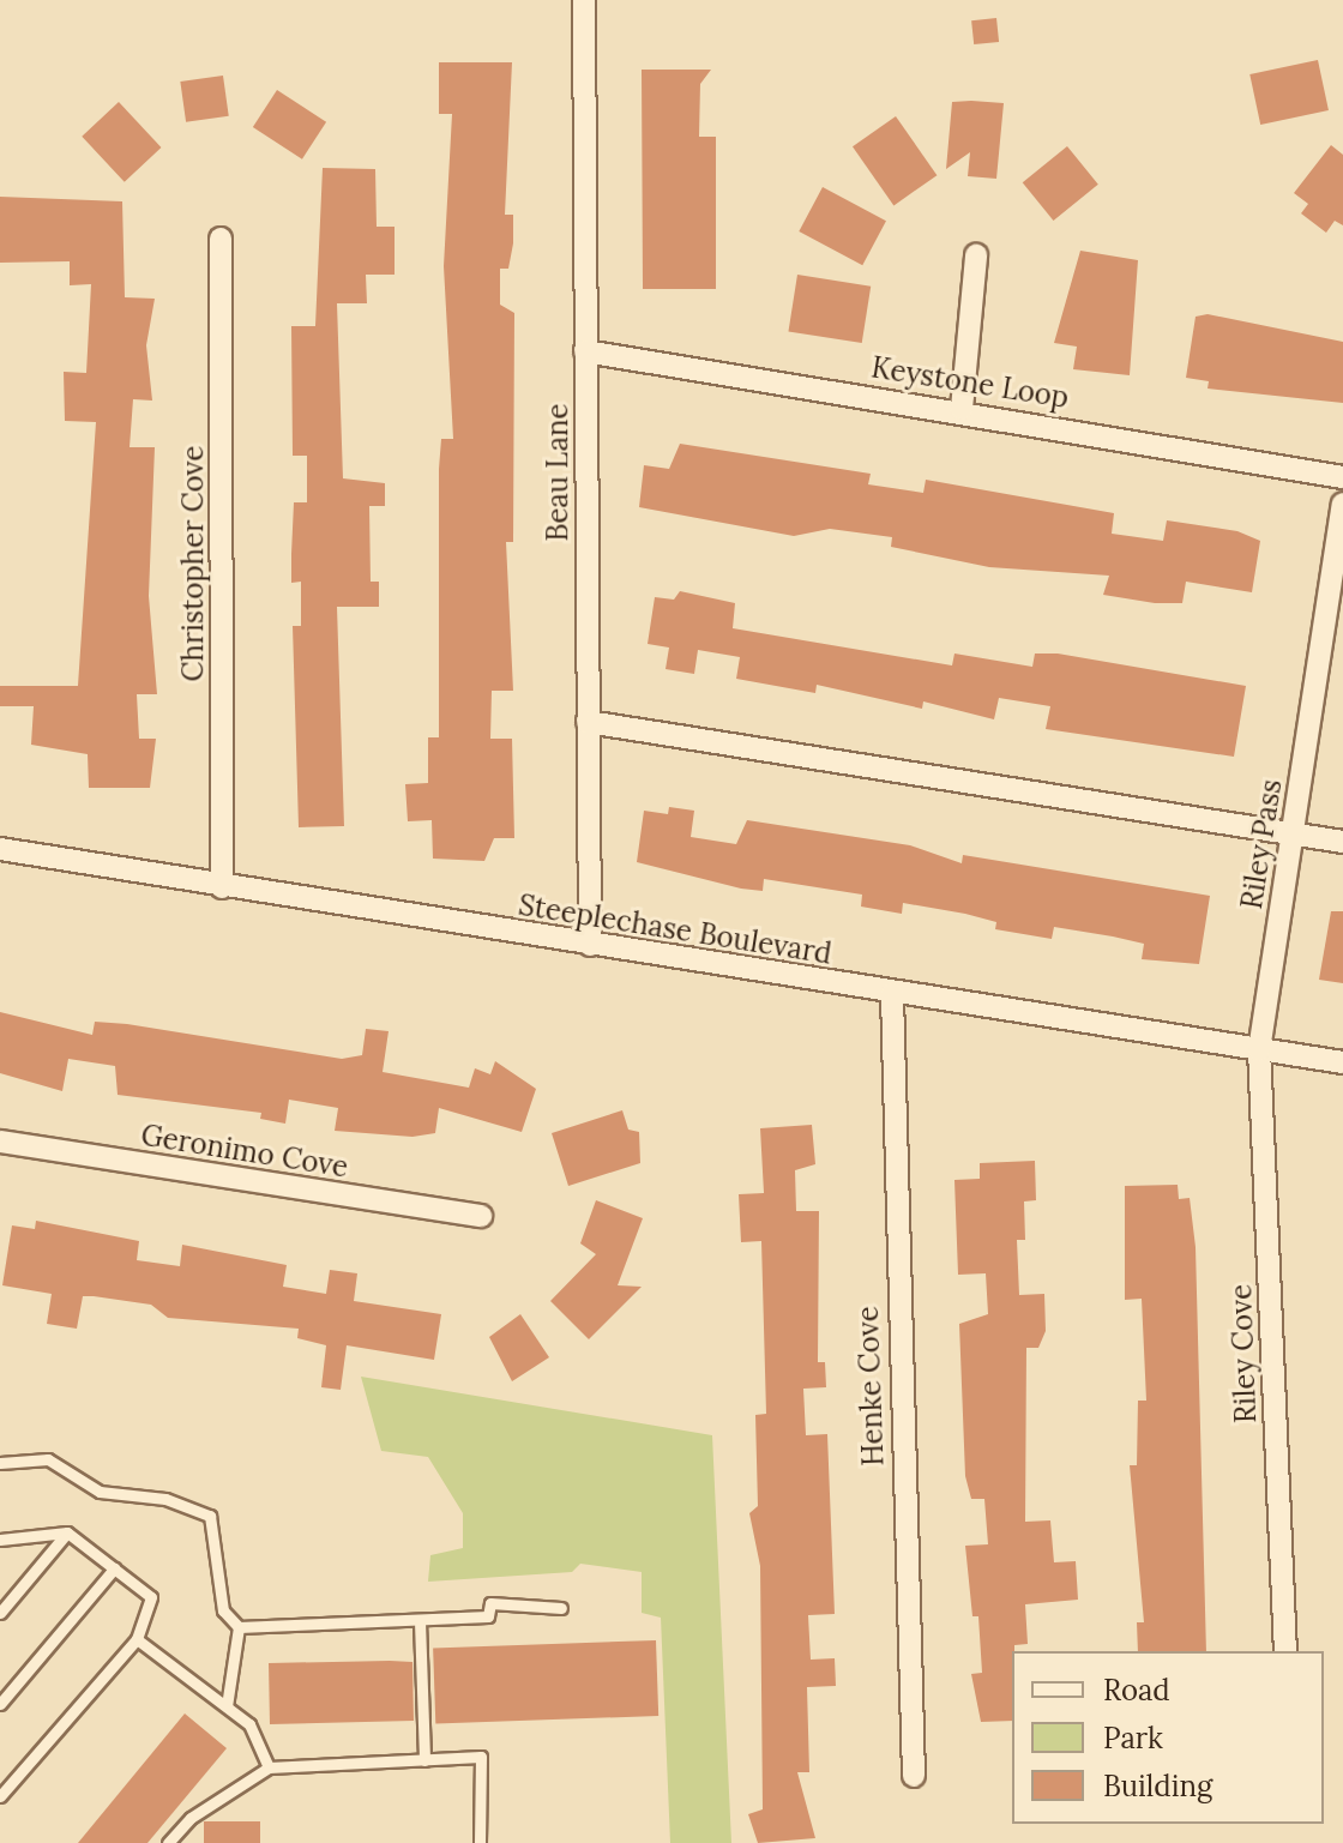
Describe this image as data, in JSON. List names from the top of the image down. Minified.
{"streets":{"street":["Keystone Loop","Beau Lane","Christopher Cove","Riley Pass","Steeplechase Boulevard","Geronimo Cove","Riley Cove","Henke Cove"]},"crossings":[["Keystone Loop","Beau Lane"],["Beau Lane","Steeplechase Boulevard"],["Christopher Cove","Steeplechase Boulevard"],["Riley Pass","Steeplechase Boulevard"],["Riley Pass","Riley Cove"],["Steeplechase Boulevard","Riley Cove"],["Steeplechase Boulevard","Henke Cove"]],"legend":["Road","Park","Building"]}
